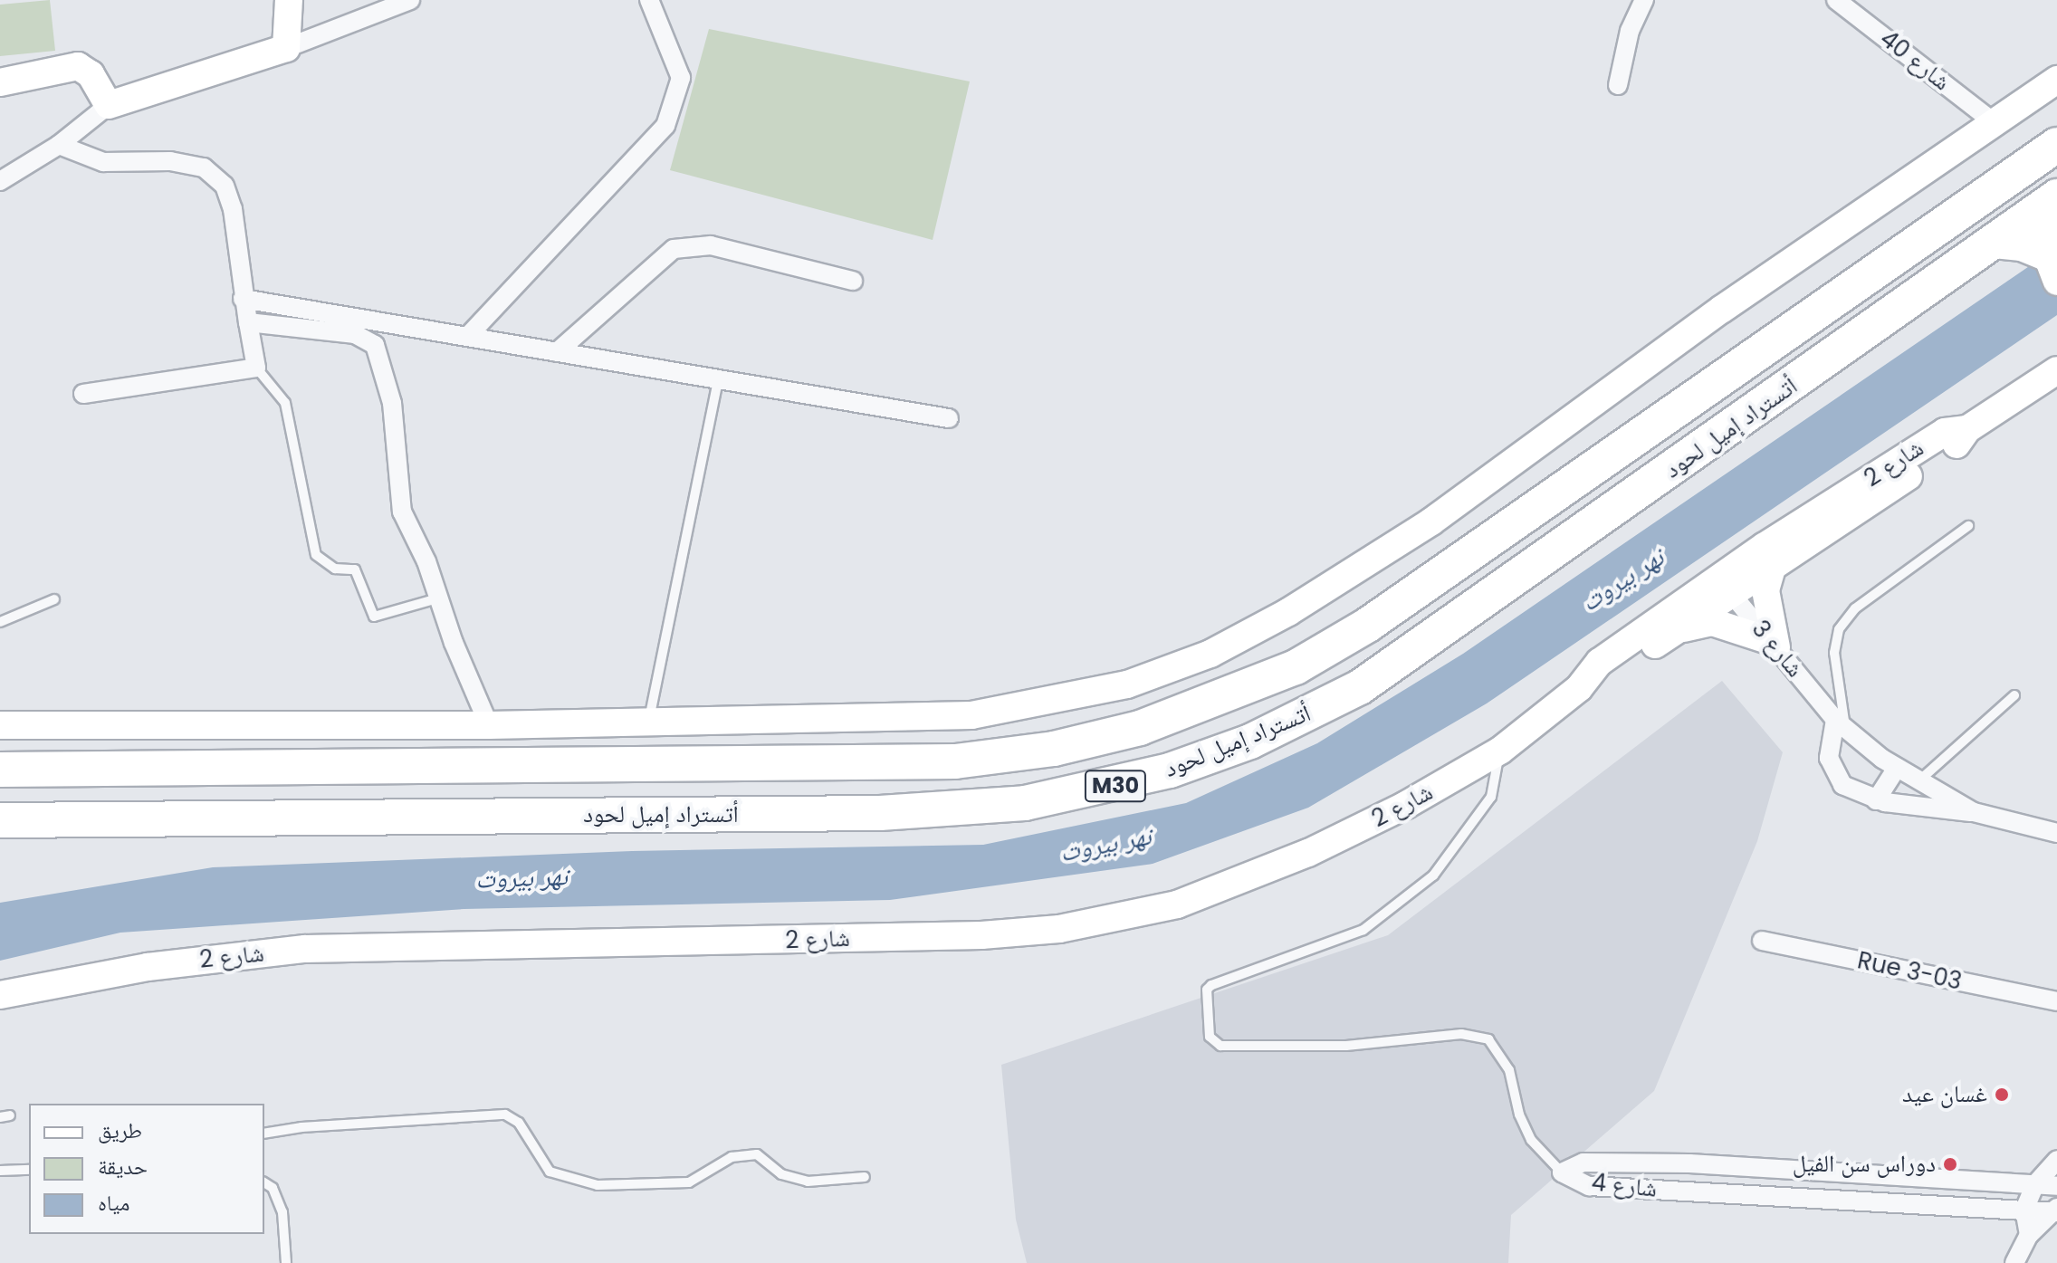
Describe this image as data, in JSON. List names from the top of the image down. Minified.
{"streets":{"highway":["أتستراد إميل لحود","M30"],"street":["شارع 40","شارع 2","شارع 3","Rue 3-03","شارع 4"]},"crossings":[["شارع 2","شارع 3"]],"water":["نهر بيروت"],"places":["غسان عيد","دوراس سن الفيل"],"legend":["طريق","حديقة","مياه"]}
